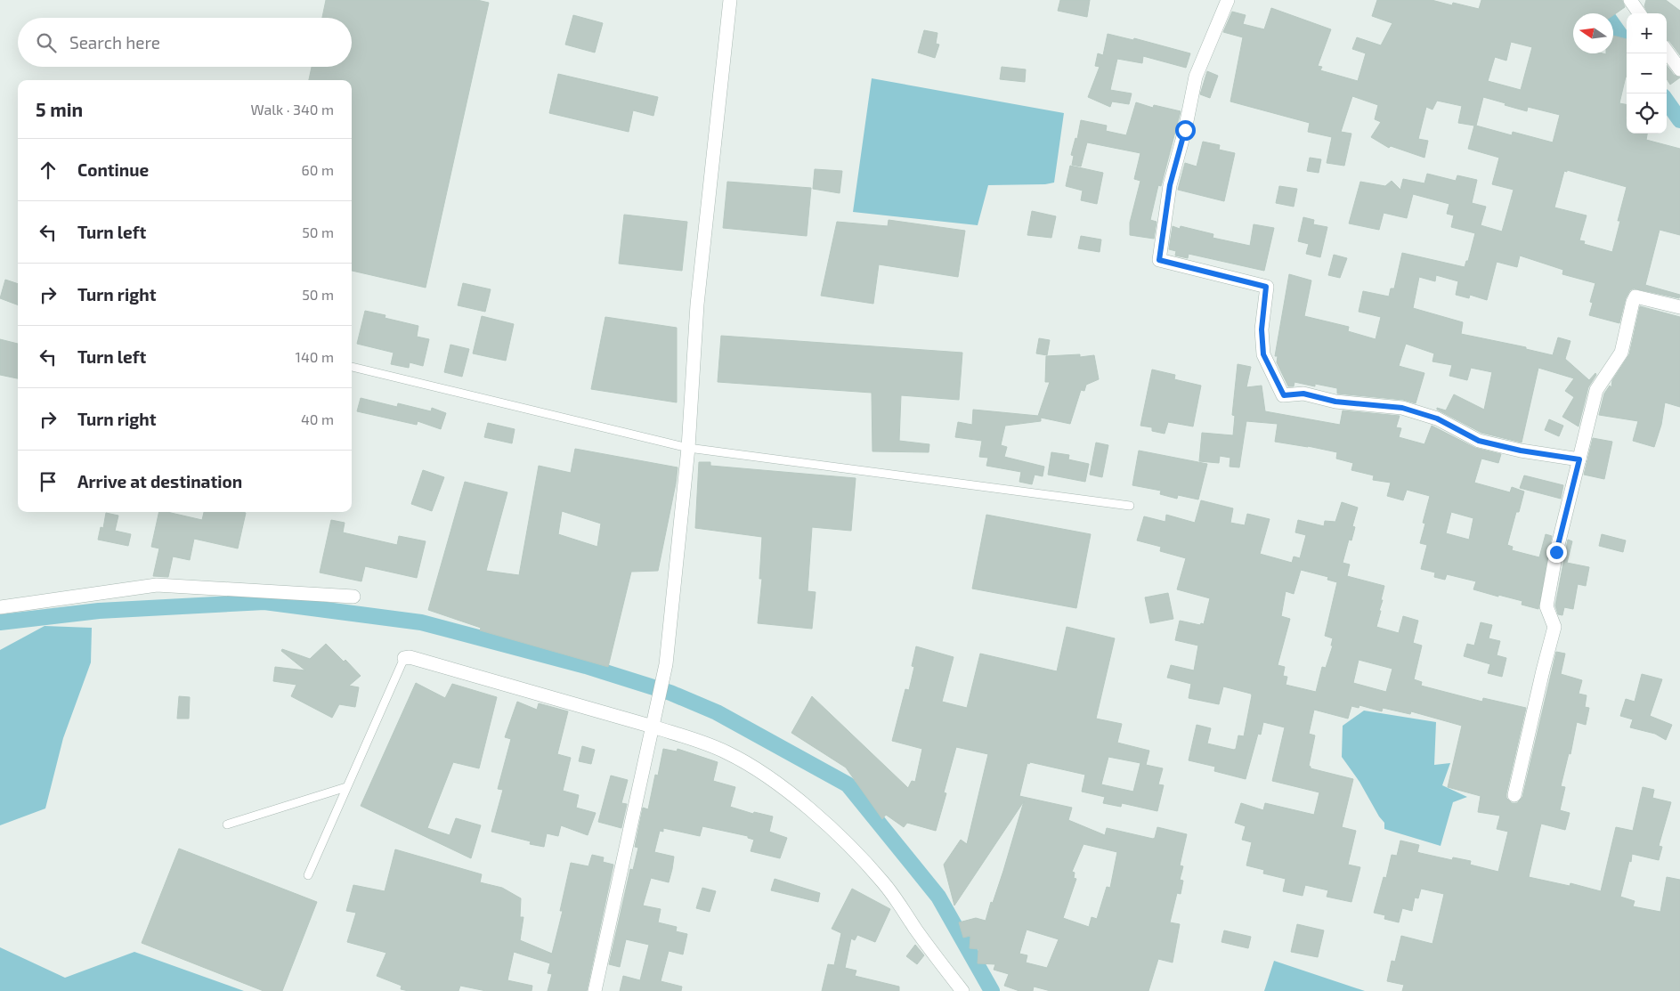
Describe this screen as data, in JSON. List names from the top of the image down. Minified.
{"north":"left","page":{"map_buttons":["+","−"],"search":"Search here","heading":["5 min","Walk · 340 m"],"list":[["Continue","60 m"],["Turn left","50 m"],["Turn right","50 m"],["Turn left","140 m"],["Turn right","40 m"],"Arrive at destination"]}}
